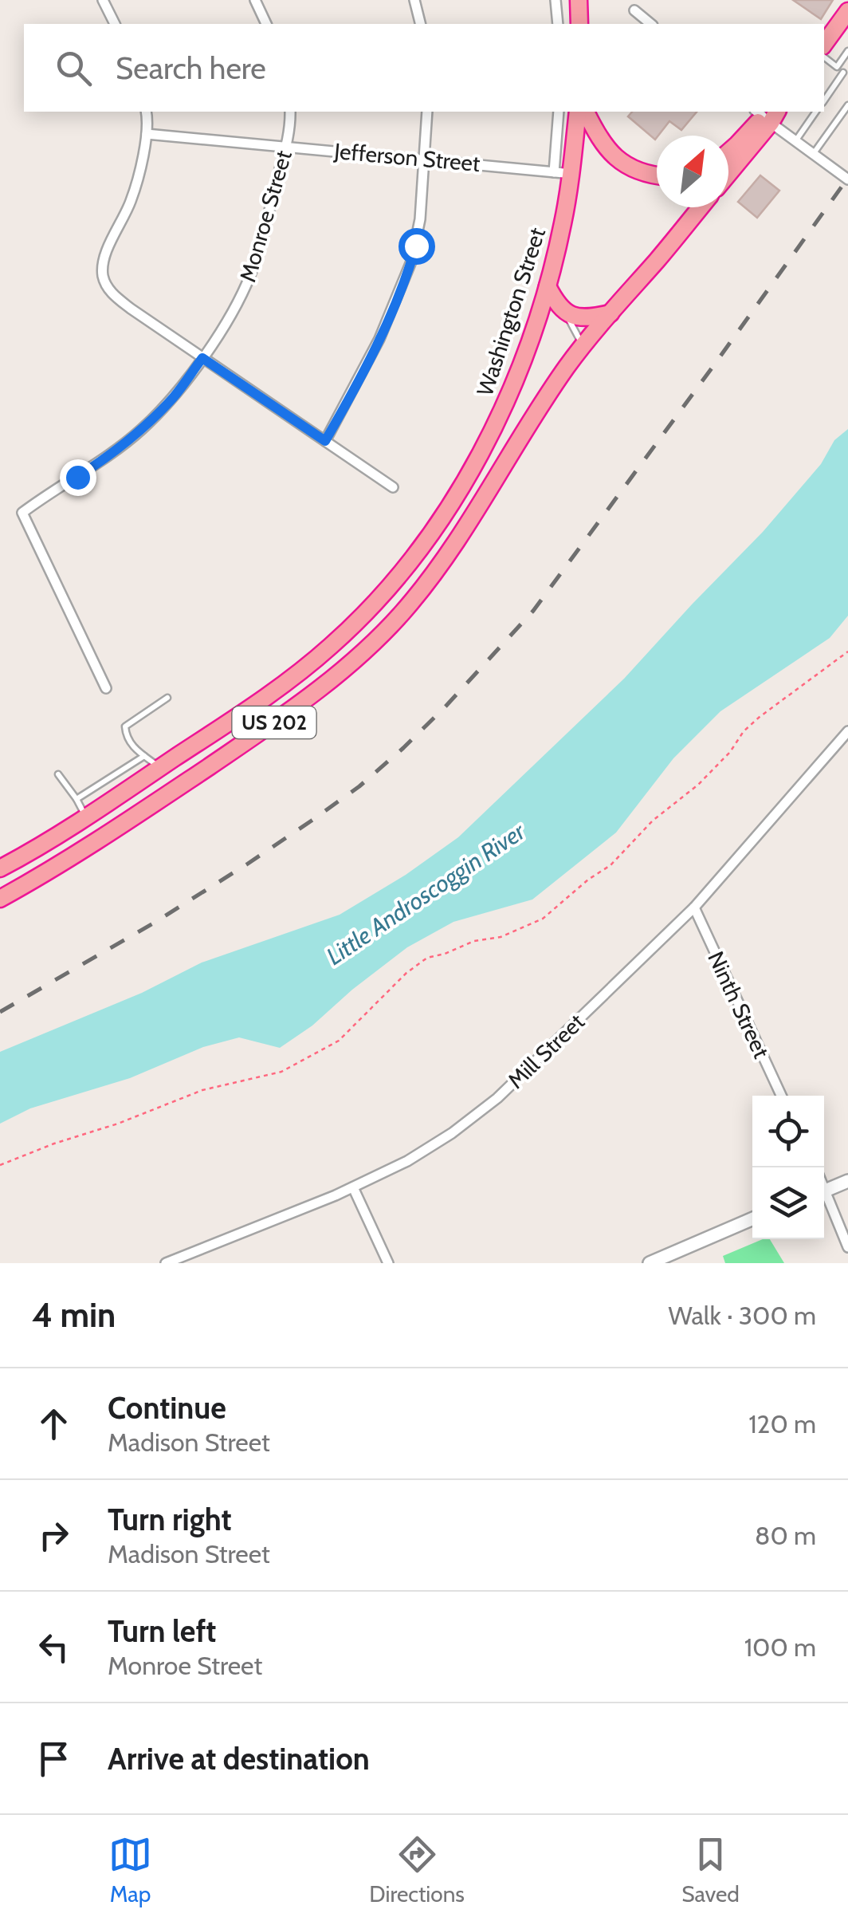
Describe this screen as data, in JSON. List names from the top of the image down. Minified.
{"streets":{"highway":["Washington Street","US 202"],"street":["Jefferson Street","Monroe Street","Ninth Street","Mill Street"]},"crossings":[["Jefferson Street","Monroe Street"],["Jefferson Street","Washington Street"],["Ninth Street","Mill Street"]],"water":["Little Androscoggin River"],"north":"top right","page":{"search":"Search here","heading":["4 min","Walk · 300 m"],"list":[["Continue","Madison Street","120 m"],["Turn right","Madison Street","80 m"],["Turn left","Monroe Street","100 m"],"Arrive at destination"],"nav":["Map","Directions","Saved"]}}
